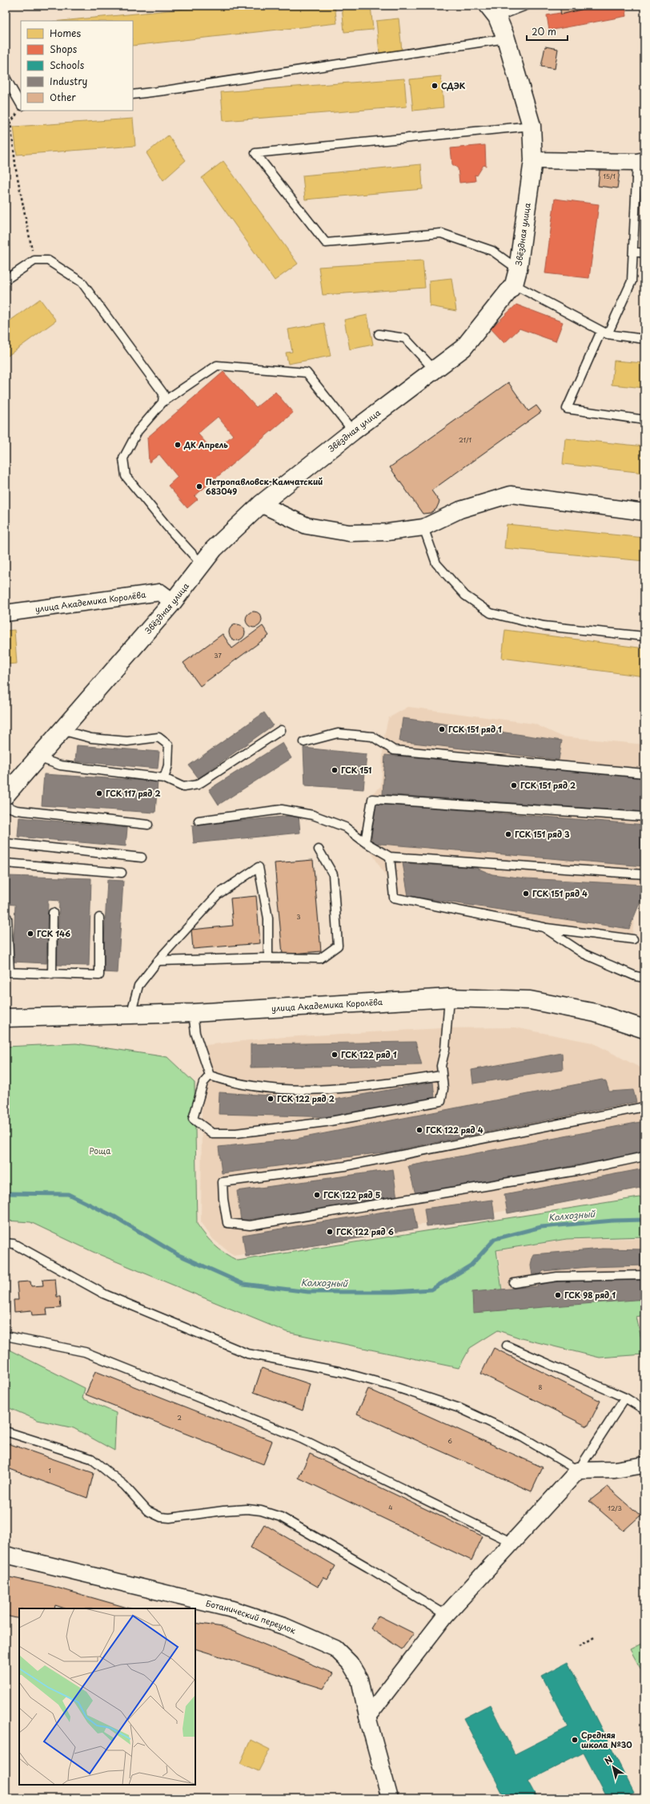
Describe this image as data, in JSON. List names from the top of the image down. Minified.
{"streets":{"street":["Звёздная улица","улица Академика Королёва","Ботанический переулок"]},"crossings":[["Звёздная улица","улица Академика Королёва"]],"water":["Колхозный"],"parks":["Роща"],"places":["СДЭК","ДК Апрель","Петропавловск-Камчатский 683049","ГСК 151 ряд 1","ГСК 151","ГСК 151 ряд 2","ГСК 117 ряд 2","ГСК 151 ряд 3","ГСК 151 ряд 4","ГСК 146","ГСК 122 ряд 1","ГСК 122 ряд 2","ГСК 122 ряд 4","ГСК 122 ряд 5","ГСК 122 ряд 6","ГСК 98 ряд 1","Средняя школа №30"],"house_numbers":["15/1","21/1","37","3","8","2","6","1","4","12/3"],"legend":["Homes","Shops","Schools","Industry","Other"],"scale_bar":"20 m","north":"top left"}
